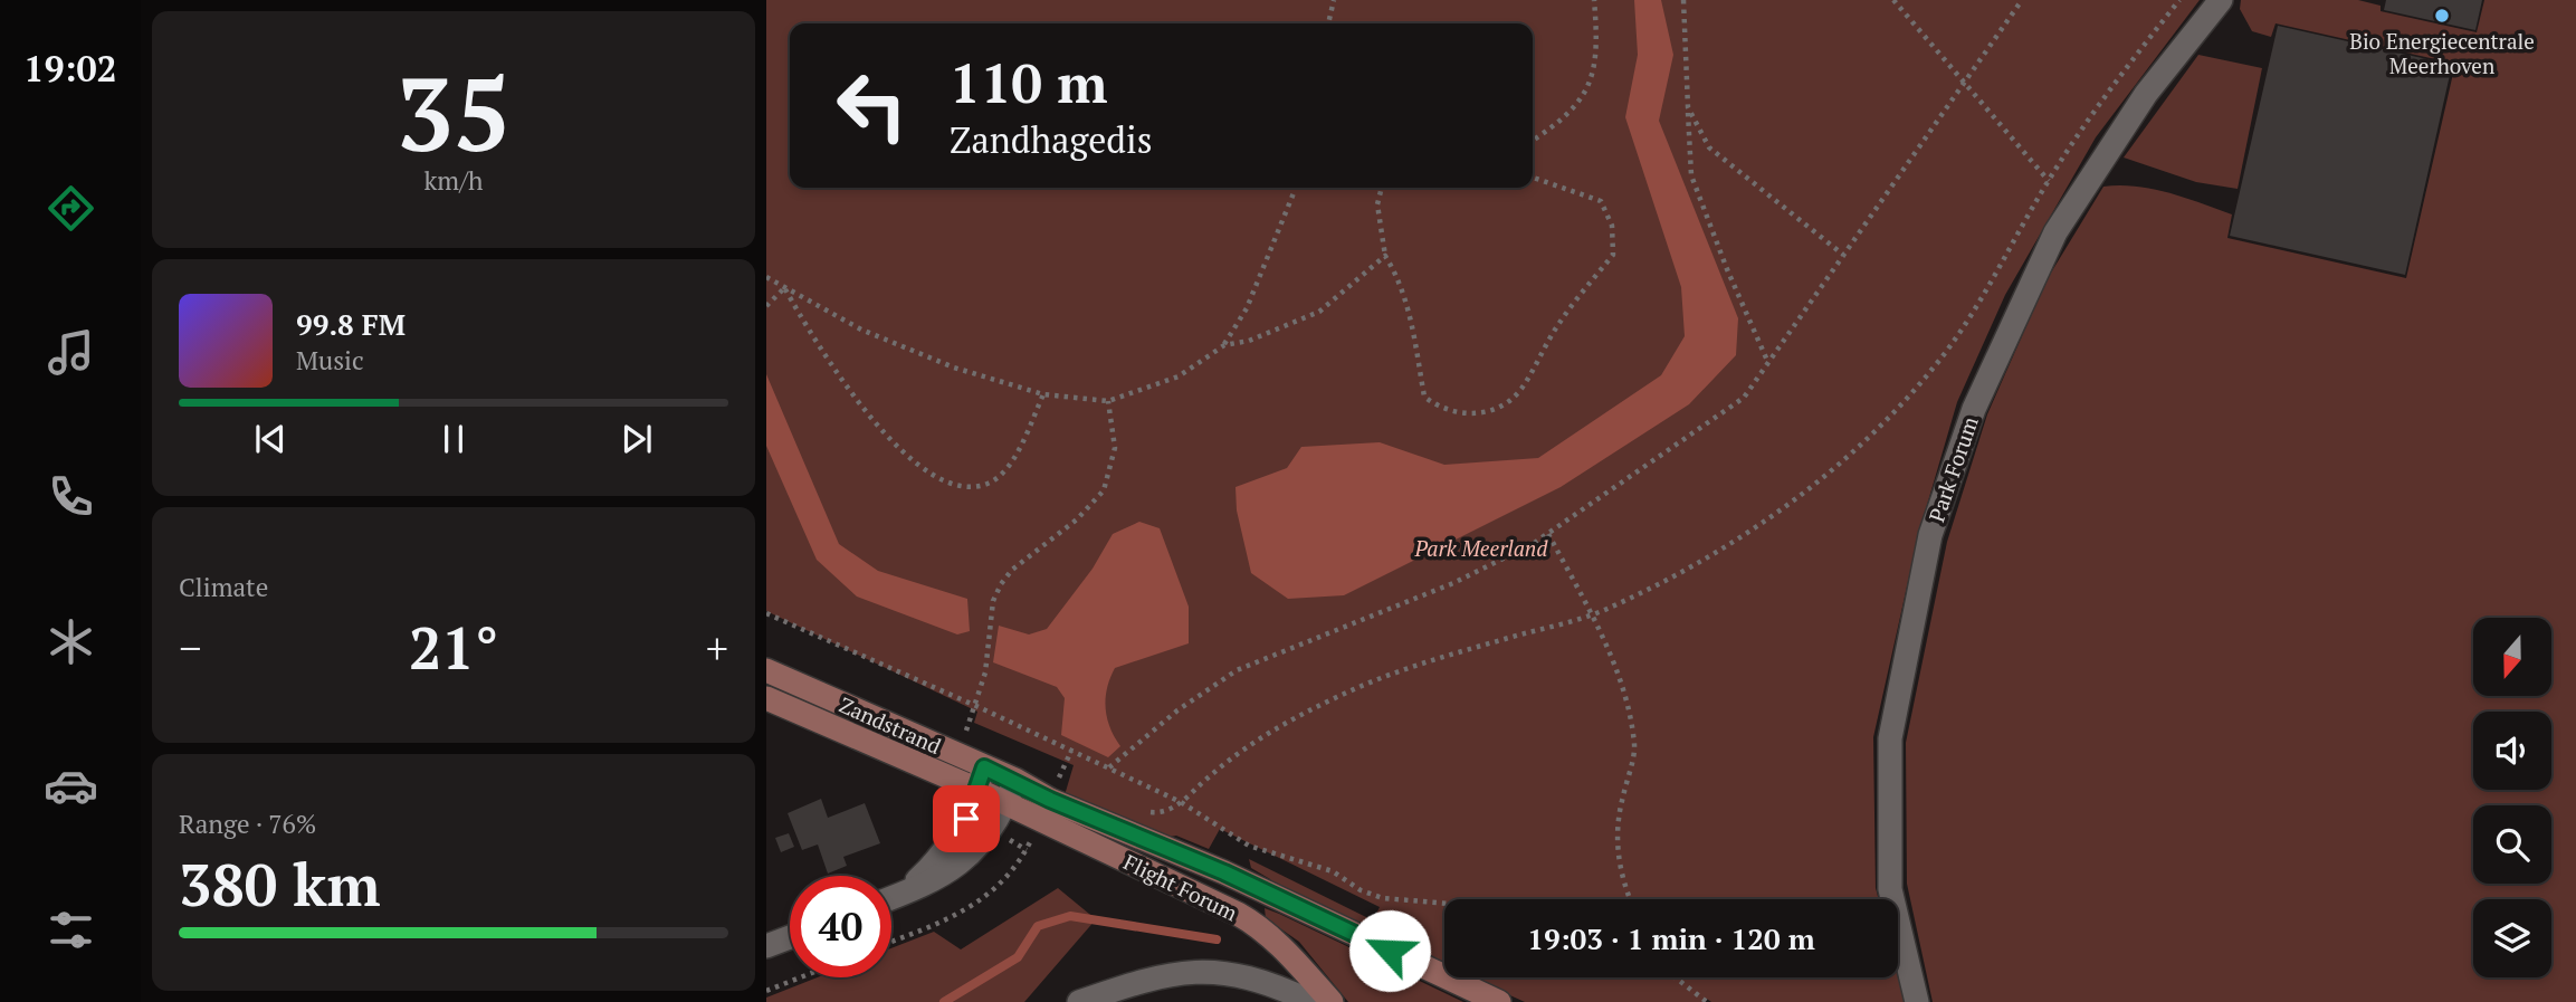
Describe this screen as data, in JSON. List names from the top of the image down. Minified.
{"streets":{"street":["Park Forum","Zandstrand","Flight Forum"]},"crossings":[["Zandstrand","Flight Forum"]],"parks":["Park Meerland"],"places":["Bio Energiecentrale Meerhoven"],"north":"bottom","page":{"tabs":"19:02","tile":[["35","km/h"],"Climate",["Range · 76%","380 km"]],"turn":["110 m","Zandhagedis"],"song":["99.8 FM","Music"],"heat":["−","21°","+"],"limit":"40","trip":"19:03 · 1 min · 120 m"}}
